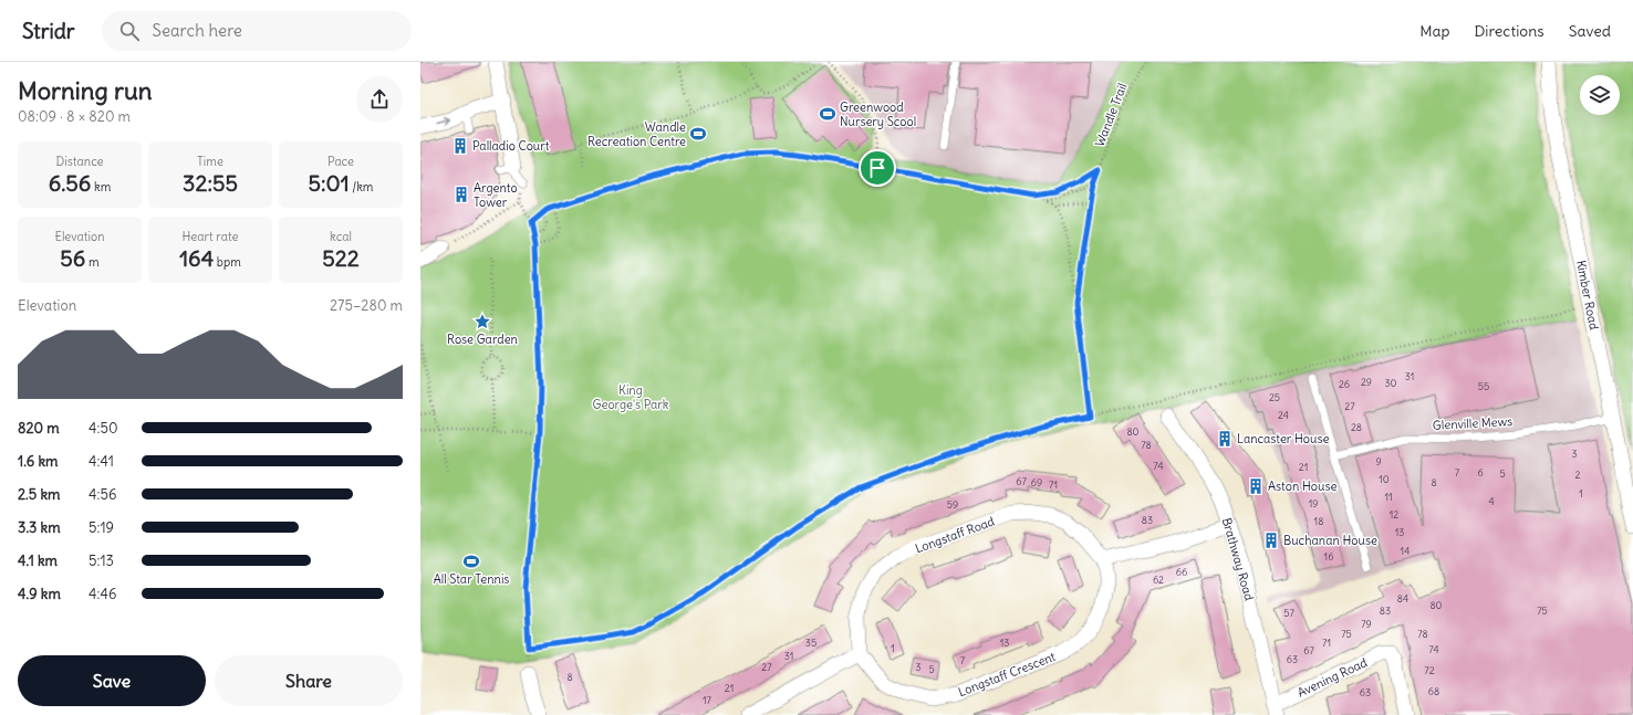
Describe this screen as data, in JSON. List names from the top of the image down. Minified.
{"streets":{"street":["Kimber Road","Longstaff Road","Brathway Road","Longstaff Crescent","Avening Road"],"lane":["Glenville Mews"],"path":["Wandle Trail"]},"crossings":[["Kimber Road","Glenville Mews"],["Longstaff Road","Longstaff Crescent"],["Brathway Road","Avening Road"]],"parks":["King George's Park"],"places":{"sports":["Greenwood Nursery Scool","Wandle Recreation Centre","All Star Tennis"],"building":["Palladio Court","Argento Tower","Lancaster House","Aston House","Buchanan House"],"place":["Rose Garden"]},"house_numbers":["31","29","30","26","55","25","27","24","28","80","78","3","9","74","21","7","6","5","2","10","67","69","8","71","1","11","4","19","59","12","83","18","13","14","16","66","62","84","80","83","75","57","79","75","78","35","13","71","1","74","67","31","63","7","27","3","5","72","8","21","68","63","17"],"page":{"header":"Stridr","search":"Search here","nav":["Map","Directions","Saved"],"heading":["Morning run","08:09 · 8 × 820 m"],"stats":[["Distance","6.56 km"],["Time","32:55"],["Pace","5:01 /km"],["Elevation","56 m"],["Heart rate","164 bpm"],["kcal","522"]],"chart":["Elevation","275–280 m"],"list":[{"name":"820 m","note":"4:50"},{"name":"1.6 km","note":"4:41"},{"name":"2.5 km","note":"4:56"},{"name":"3.3 km","note":"5:19"},{"name":"4.1 km","note":"5:13"},{"name":"4.9 km","note":"4:46"}],"buttons":["Save","Share"]}}
